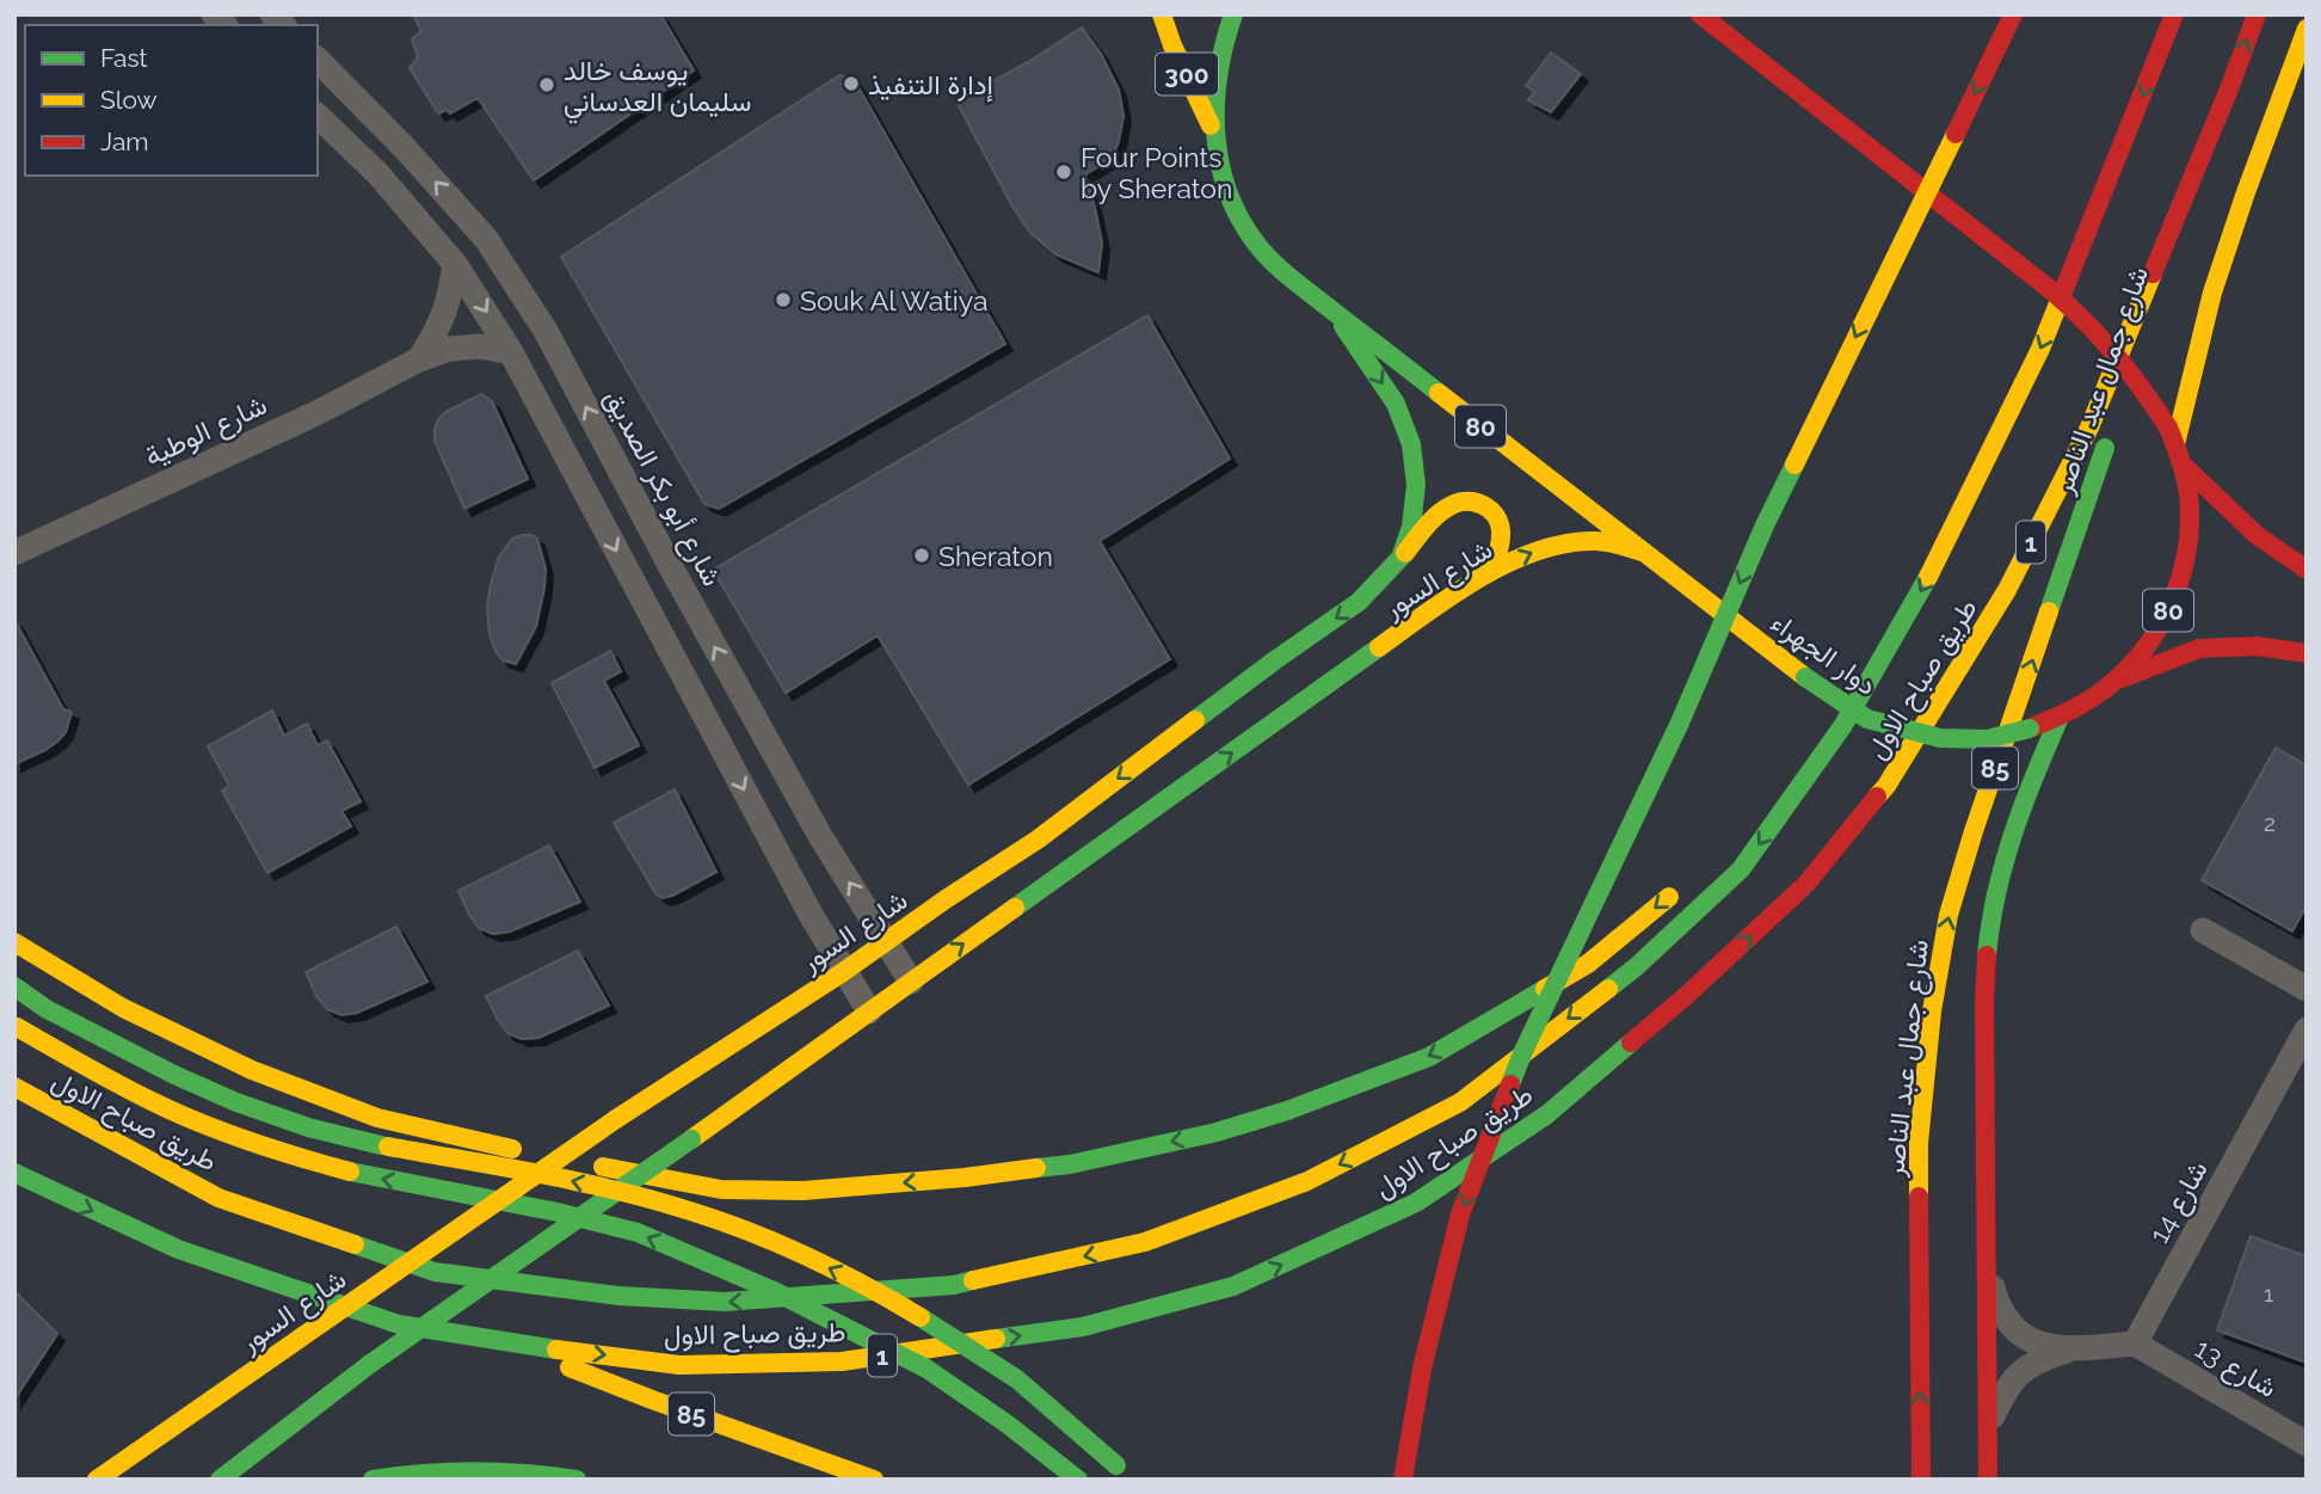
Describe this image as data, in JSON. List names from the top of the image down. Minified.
{"streets":{"main road":["300","شارع جمال عبد الناصر","80","1","شارع السور","دوار الجهراء","طريق صباح الاول","85"],"street":["شارع الوطية","شارع أبو بكر الصديق","شارع 14","شارع 13"]},"crossings":[["300","دوار الجهراء"],["شارع جمال عبد الناصر","طريق صباح الاول"],["80","دوار الجهراء"],["شارع أبو بكر الصديق","شارع السور"],["شارع السور","دوار الجهراء"],["طريق صباح الاول","85"],["شارع 14","شارع 13"]],"places":["إدارة التنفيذ","يوسف خالد سليمان العدساني","Four Points by Sheraton","Souk Al Watiya","Sheraton"],"house_numbers":["2","1"],"legend":["Fast","Slow","Jam"]}
